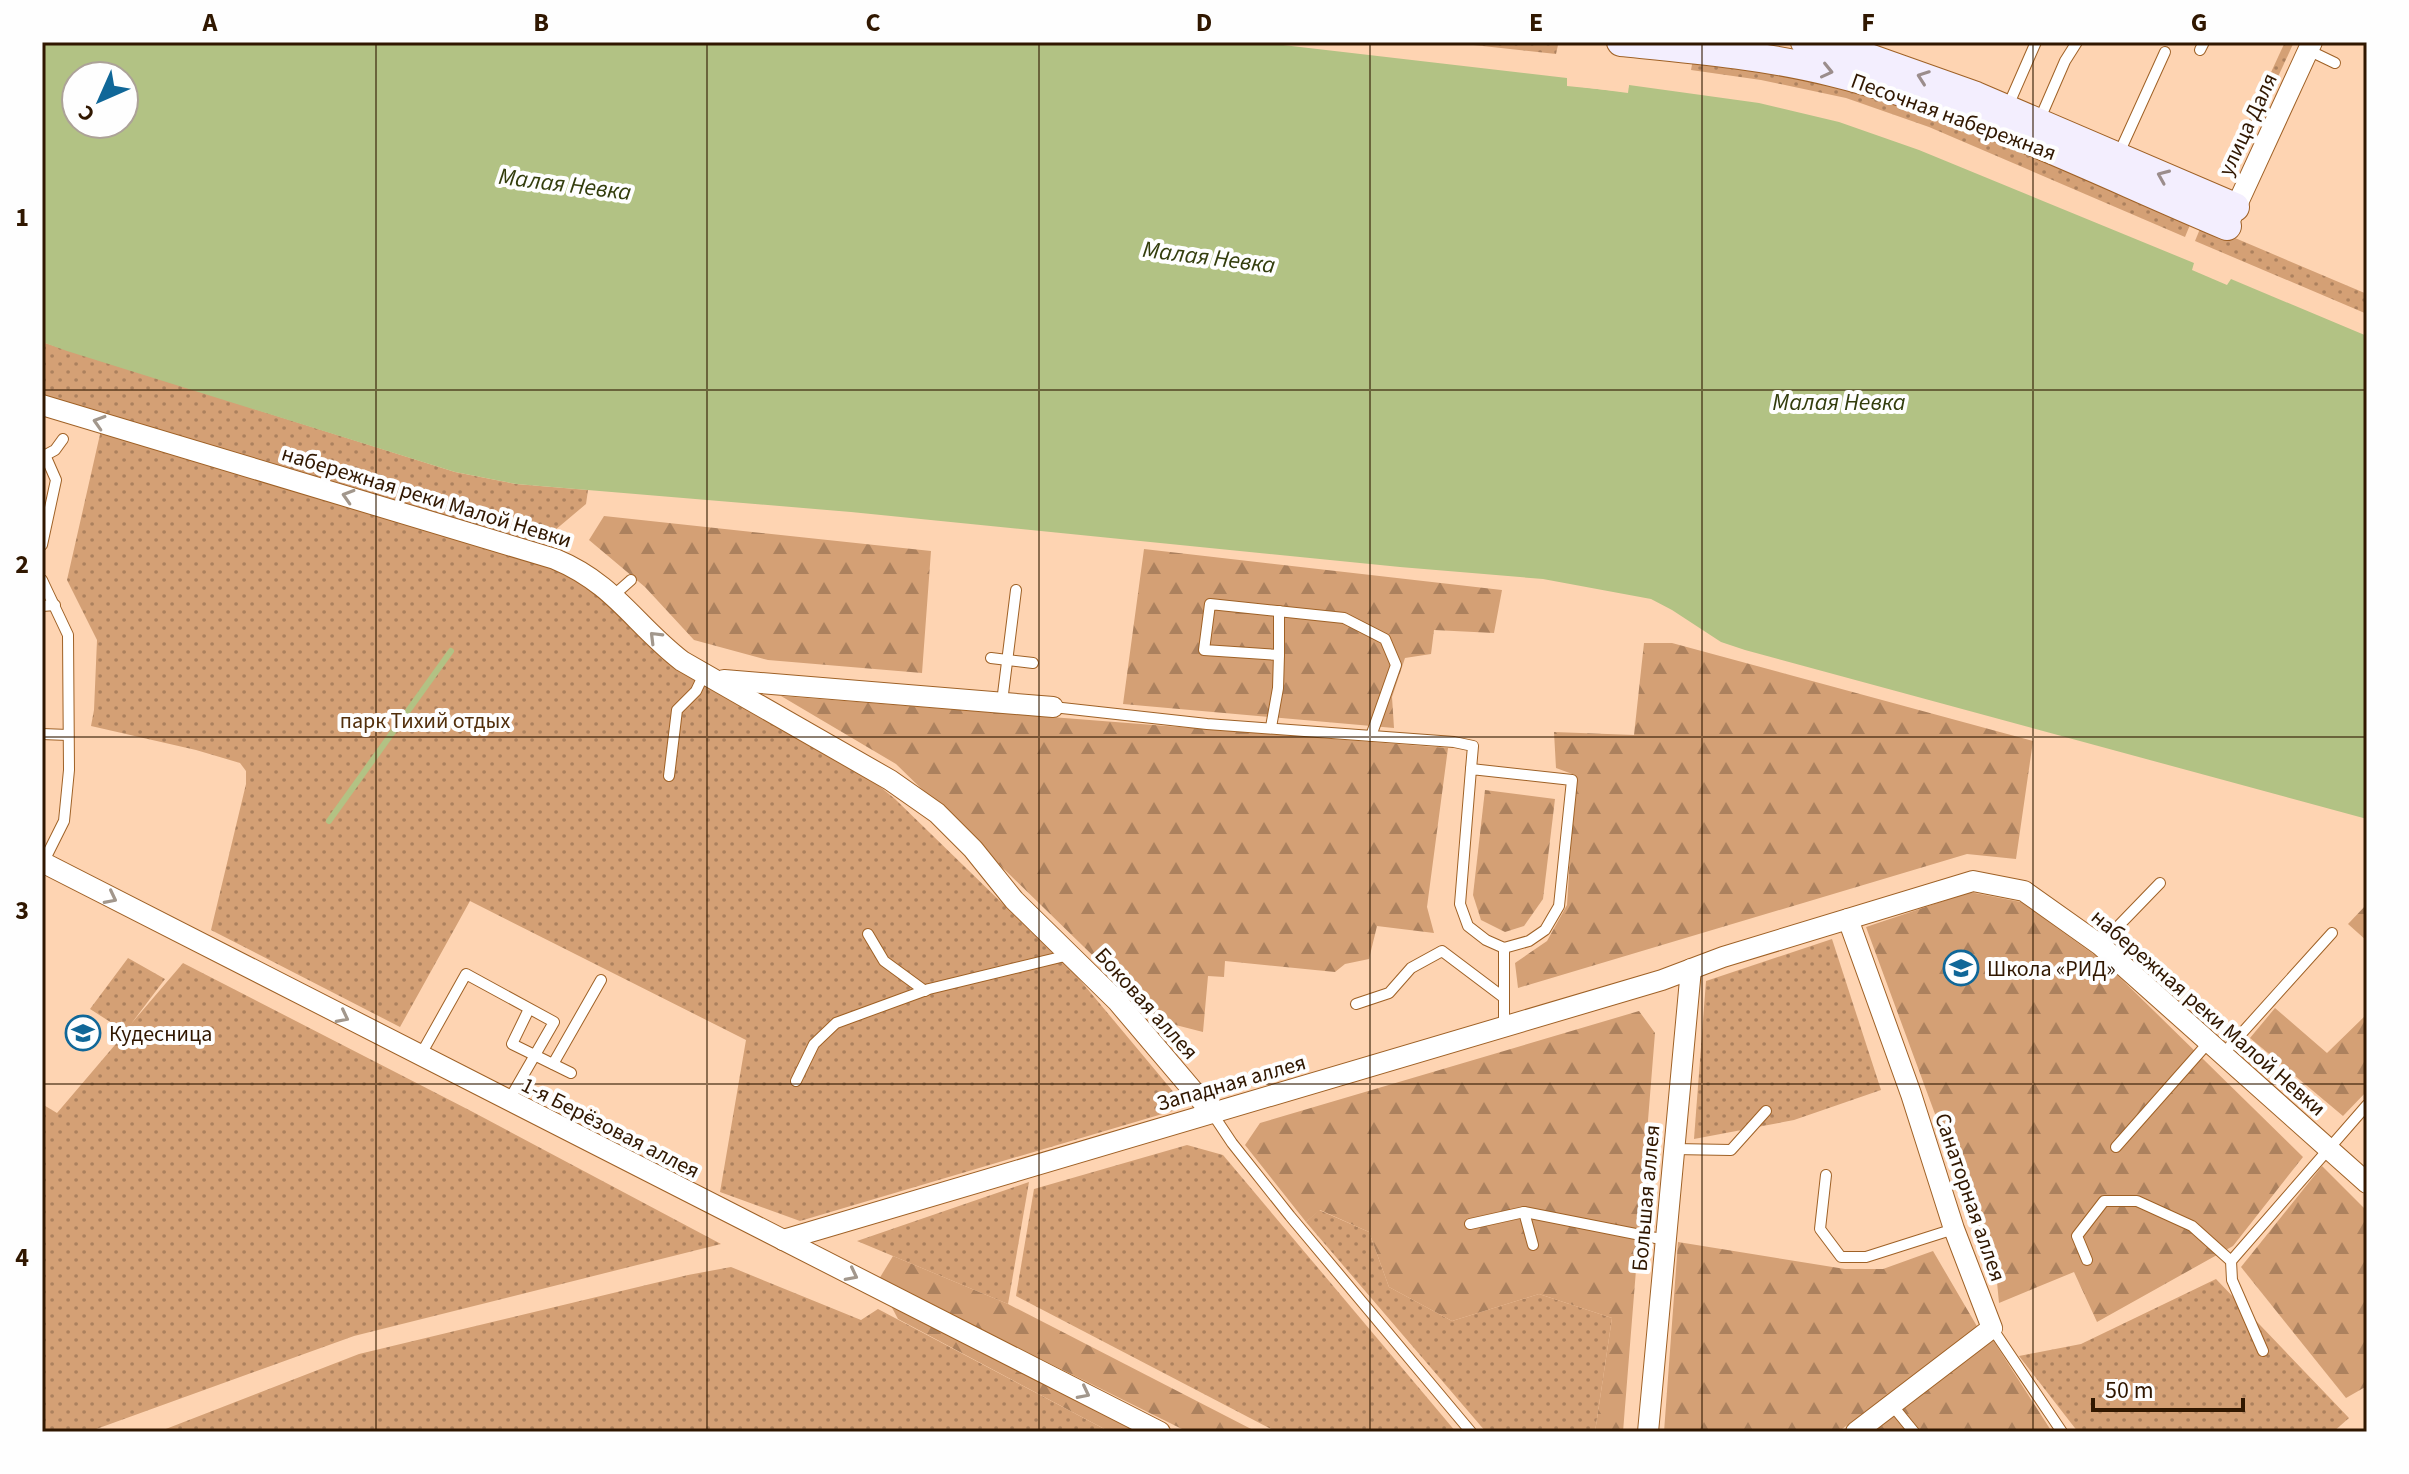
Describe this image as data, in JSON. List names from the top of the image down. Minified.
{"streets":{"main road":["Песочная набережная"],"street":["улица Даля","набережная реки Малой Невки","Боковая аллея","Западная аллея","1-я Берёзовая аллея","Санаторная аллея","Большая аллея"]},"crossings":[["Песочная набережная","улица Даля"],["набережная реки Малой Невки","Боковая аллея"],["набережная реки Малой Невки","Западная аллея"],["набережная реки Малой Невки","Санаторная аллея"],["набережная реки Малой Невки","Большая аллея"],["Боковая аллея","Западная аллея"],["Западная аллея","1-я Берёзовая аллея"],["Западная аллея","Большая аллея"]],"one_way":["набережная реки Малой Невки","1-я Берёзовая аллея"],"water":["Малая Невка"],"parks":["парк Тихий отдых"],"places":{"school or university":["Школа «РИД»","Кудесница"]},"scale_bar":"50 m","north":"bottom left","grid":{"columns":["A","B","C","D","E","F","G"],"rows":["1","2","3","4"]}}
